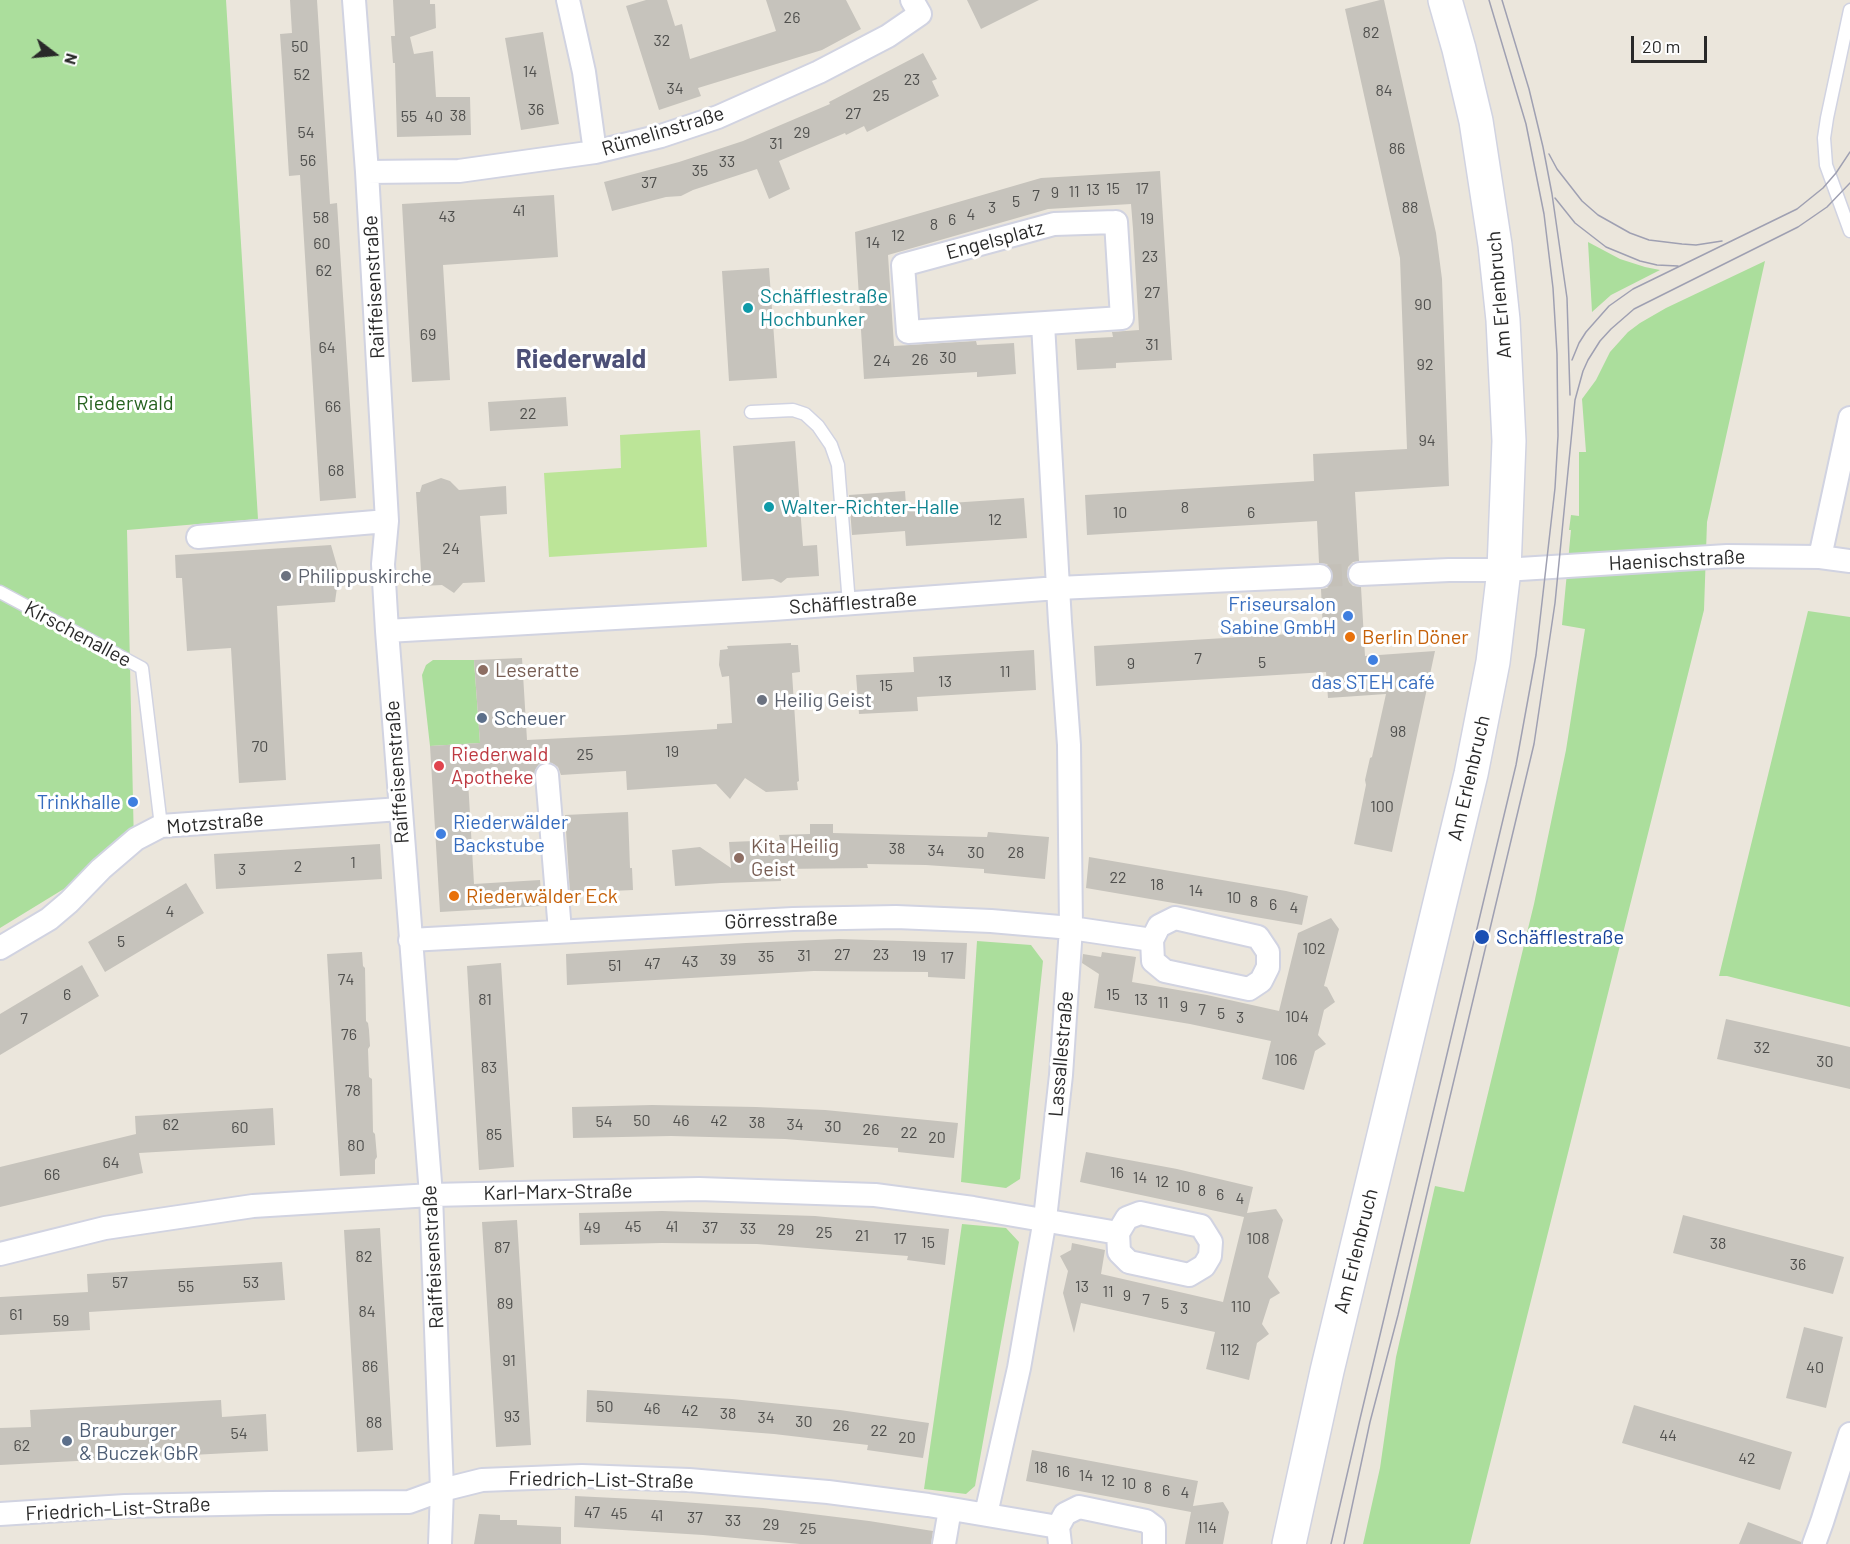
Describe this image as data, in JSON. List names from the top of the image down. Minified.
{"streets":{"main road":["Am Erlenbruch"],"street":["Rümelinstraße","Engelsplatz","Raiffeisenstraße","Haenischstraße","Schäfflestraße","Motzstraße","Görresstraße","Lassallestraße","Karl-Marx-Straße","Friedrich-List-Straße"],"lane":["Kirschenallee"]},"crossings":[["Rümelinstraße","Raiffeisenstraße"],["Raiffeisenstraße","Schäfflestraße"],["Raiffeisenstraße","Motzstraße"],["Raiffeisenstraße","Görresstraße"],["Raiffeisenstraße","Karl-Marx-Straße"],["Raiffeisenstraße","Friedrich-List-Straße"],["Am Erlenbruch","Haenischstraße"],["Schäfflestraße","Lassallestraße"],["Kirschenallee","Motzstraße"],["Görresstraße","Lassallestraße"],["Lassallestraße","Karl-Marx-Straße"],["Lassallestraße","Friedrich-List-Straße"]],"districts":["Riederwald"],"parks":["Riederwald"],"places":["Schäfflestraße Hochbunker","Walter-Richter-Halle","Philippuskirche","Friseursalon Sabine GmbH","Berlin Döner","das STEH café","Leseratte","Heilig Geist","Scheuer","Riederwald Apotheke","Trinkhalle","Riederwälder Backstube","Kita Heilig Geist","Riederwälder Eck","Schäfflestraße","Brauburger & Buczek GbR"],"house_numbers":["26","82","32","50","14","52","23","34","84","25","36","27","38","55","40","54","29","31","86","56","33","35","37","15","17","13","11","9","7","5","3","88","41","4","43","58","19","6","8","12","14","60","23","62","27","90","69","31","64","30","26","24","92","66","22","94","68","8","10","6","12","24","7","5","9","11","13","15","98","70","19","25","100","38","34","30","28","1","2","3","22","18","14","10","8","6","4","4","5","102","27","23","31","19","35","17","39","43","47","51","74","6","15","81","13","11","9","7","5","104","3","7","76","32","106","30","83","78","50","46","42","54","38","62","34","30","60","26","22","85","20","80","64","16","66","14","12","10","8","6","4","45","41","49","37","33","29","25","21","17","108","15","38","87","82","36","57","53","55","13","11","9","7","89","5","110","3","84","61","59","112","91","86","40","50","46","42","38","93","34","30","88","26","22","54","44","20","62","42","18","16","14","12","10","8","6","4","47","45","41","37","33","29","114","25"],"scale_bar":"20 m","north":"right"}
